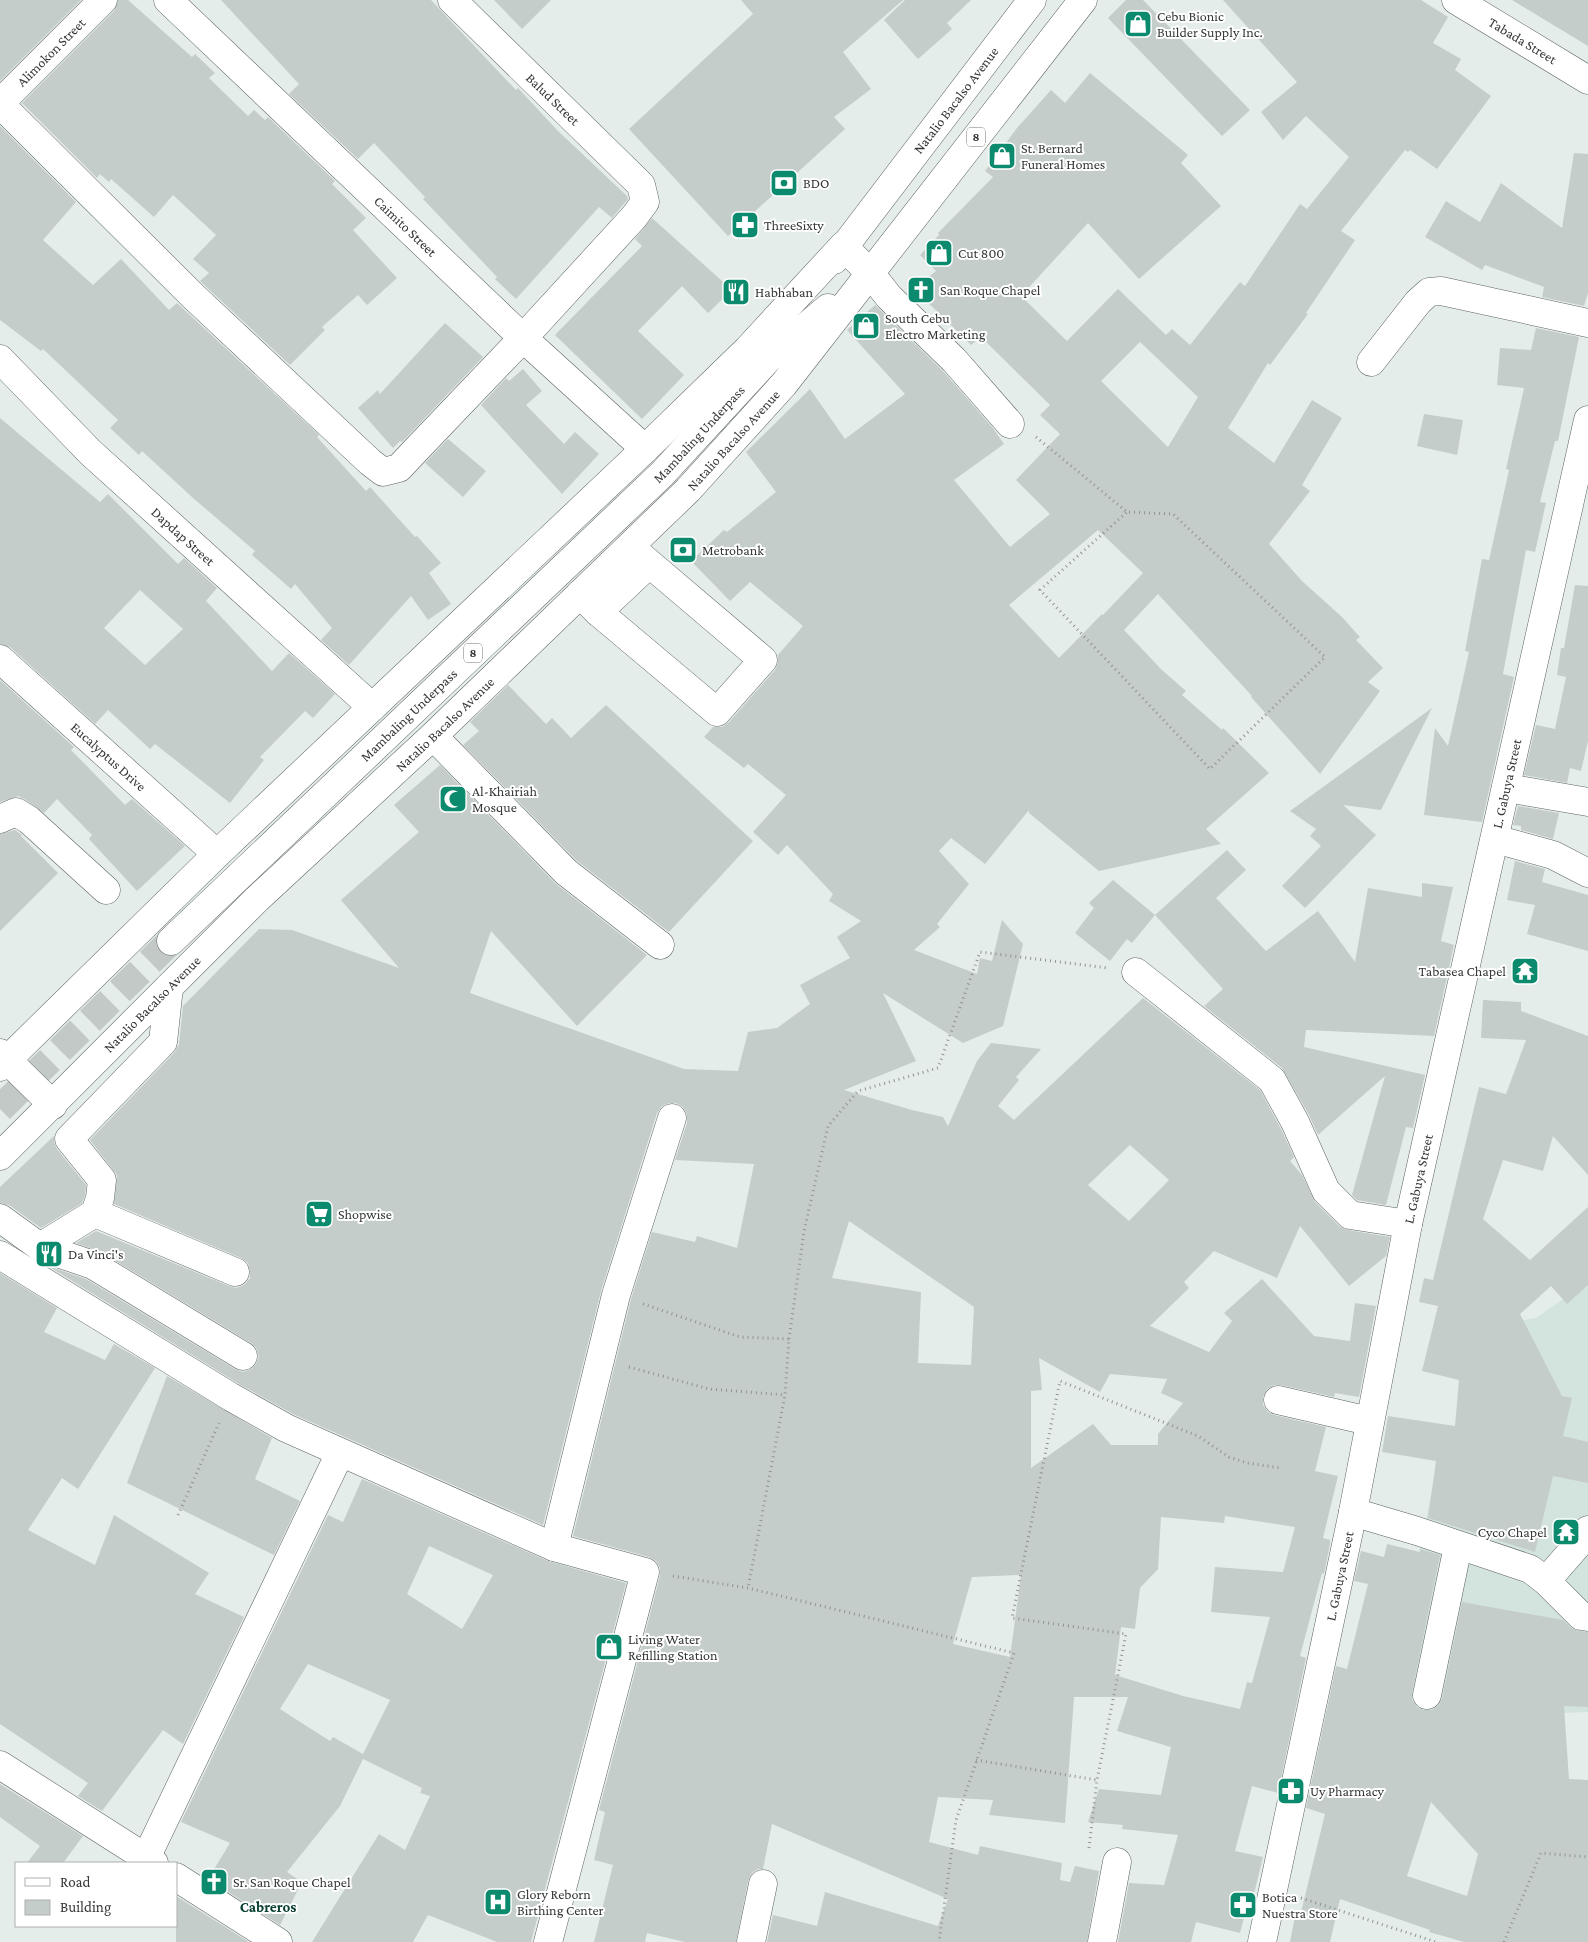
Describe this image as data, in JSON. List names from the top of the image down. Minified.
{"streets":{"street":["Tabada Street","Alimokon Street","Balud Street","Natalio Bacalso Avenue","8","Caimito Street","Mambaling Underpass","Dapdap Street","Eucalyptus Drive","L. Gabuya Street"]},"crossings":[["Balud Street","Caimito Street"],["Natalio Bacalso Avenue","Caimito Street"],["Natalio Bacalso Avenue","Mambaling Underpass"],["Natalio Bacalso Avenue","Dapdap Street"],["Natalio Bacalso Avenue","Eucalyptus Drive"]],"districts":["Cabreros"],"places":{"shop":["Cebu Bionic Builder Supply Inc.","St. Bernard Funeral Homes","Cut 800","South Cebu Electro Marketing","Living Water Refilling Station"],"bank":["BDO","Metrobank"],"pharmacy":["ThreeSixty","Uy Pharmacy","Botica Nuestra Store"],"church":["San Roque Chapel","Sr. San Roque Chapel"],"restaurant":["Habhaban","Da Vinci's"],"mosque":["Al-Khairiah Mosque"],"temple":["Tabasea Chapel","Cyco Chapel"],"supermarket":["Shopwise"],"hospital":["Glory Reborn Birthing Center"]},"legend":["Road","Building"]}
